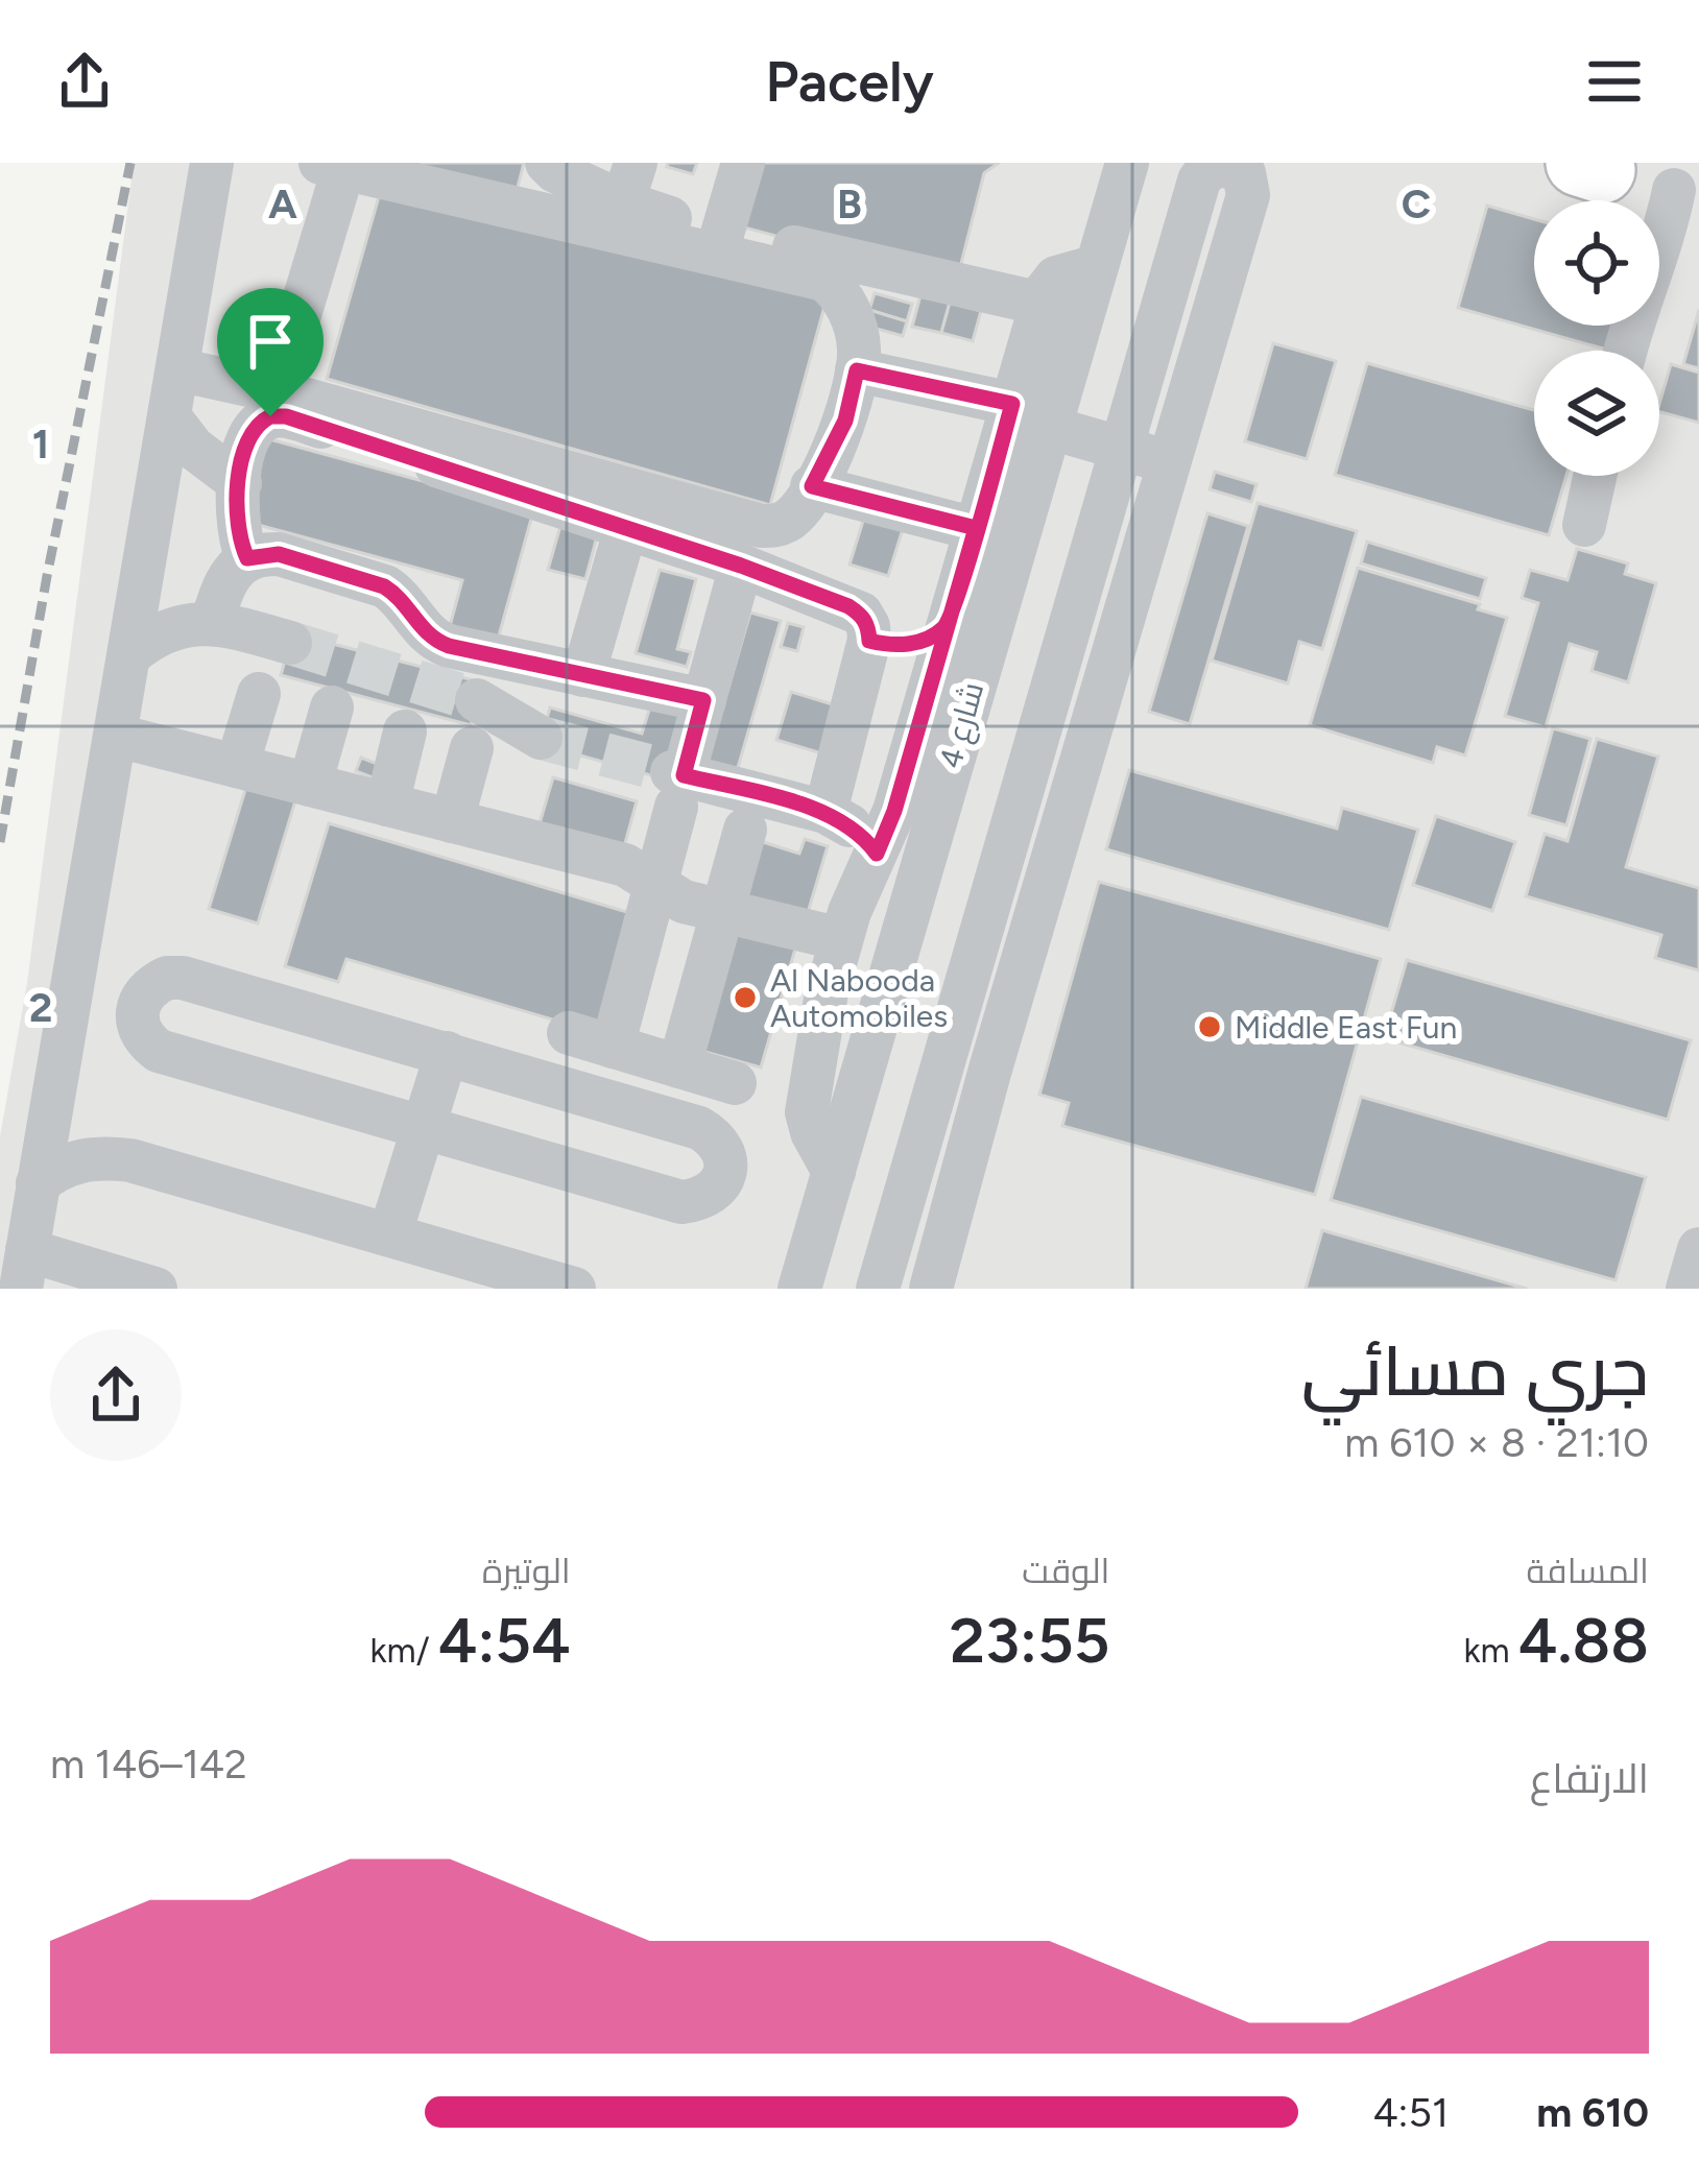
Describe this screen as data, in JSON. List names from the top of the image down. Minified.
{"streets":{"street":["شارع 4"]},"places":["Al Nabooda Automobiles","Middle East Fun"],"page":{"header":"Pacely","heading":["جري مسائي","21:10 · 8 × 610 m"],"stats":[["المسافة","4.88 km"],["الوقت","23:55"],["الوتيرة","4:54 /km"]],"chart":["الارتفاع","142–146 m"],"list":[{"name":"610 m","note":"4:51"}]},"grid":{"columns":["A","B","C"],"rows":["1","2"]}}
